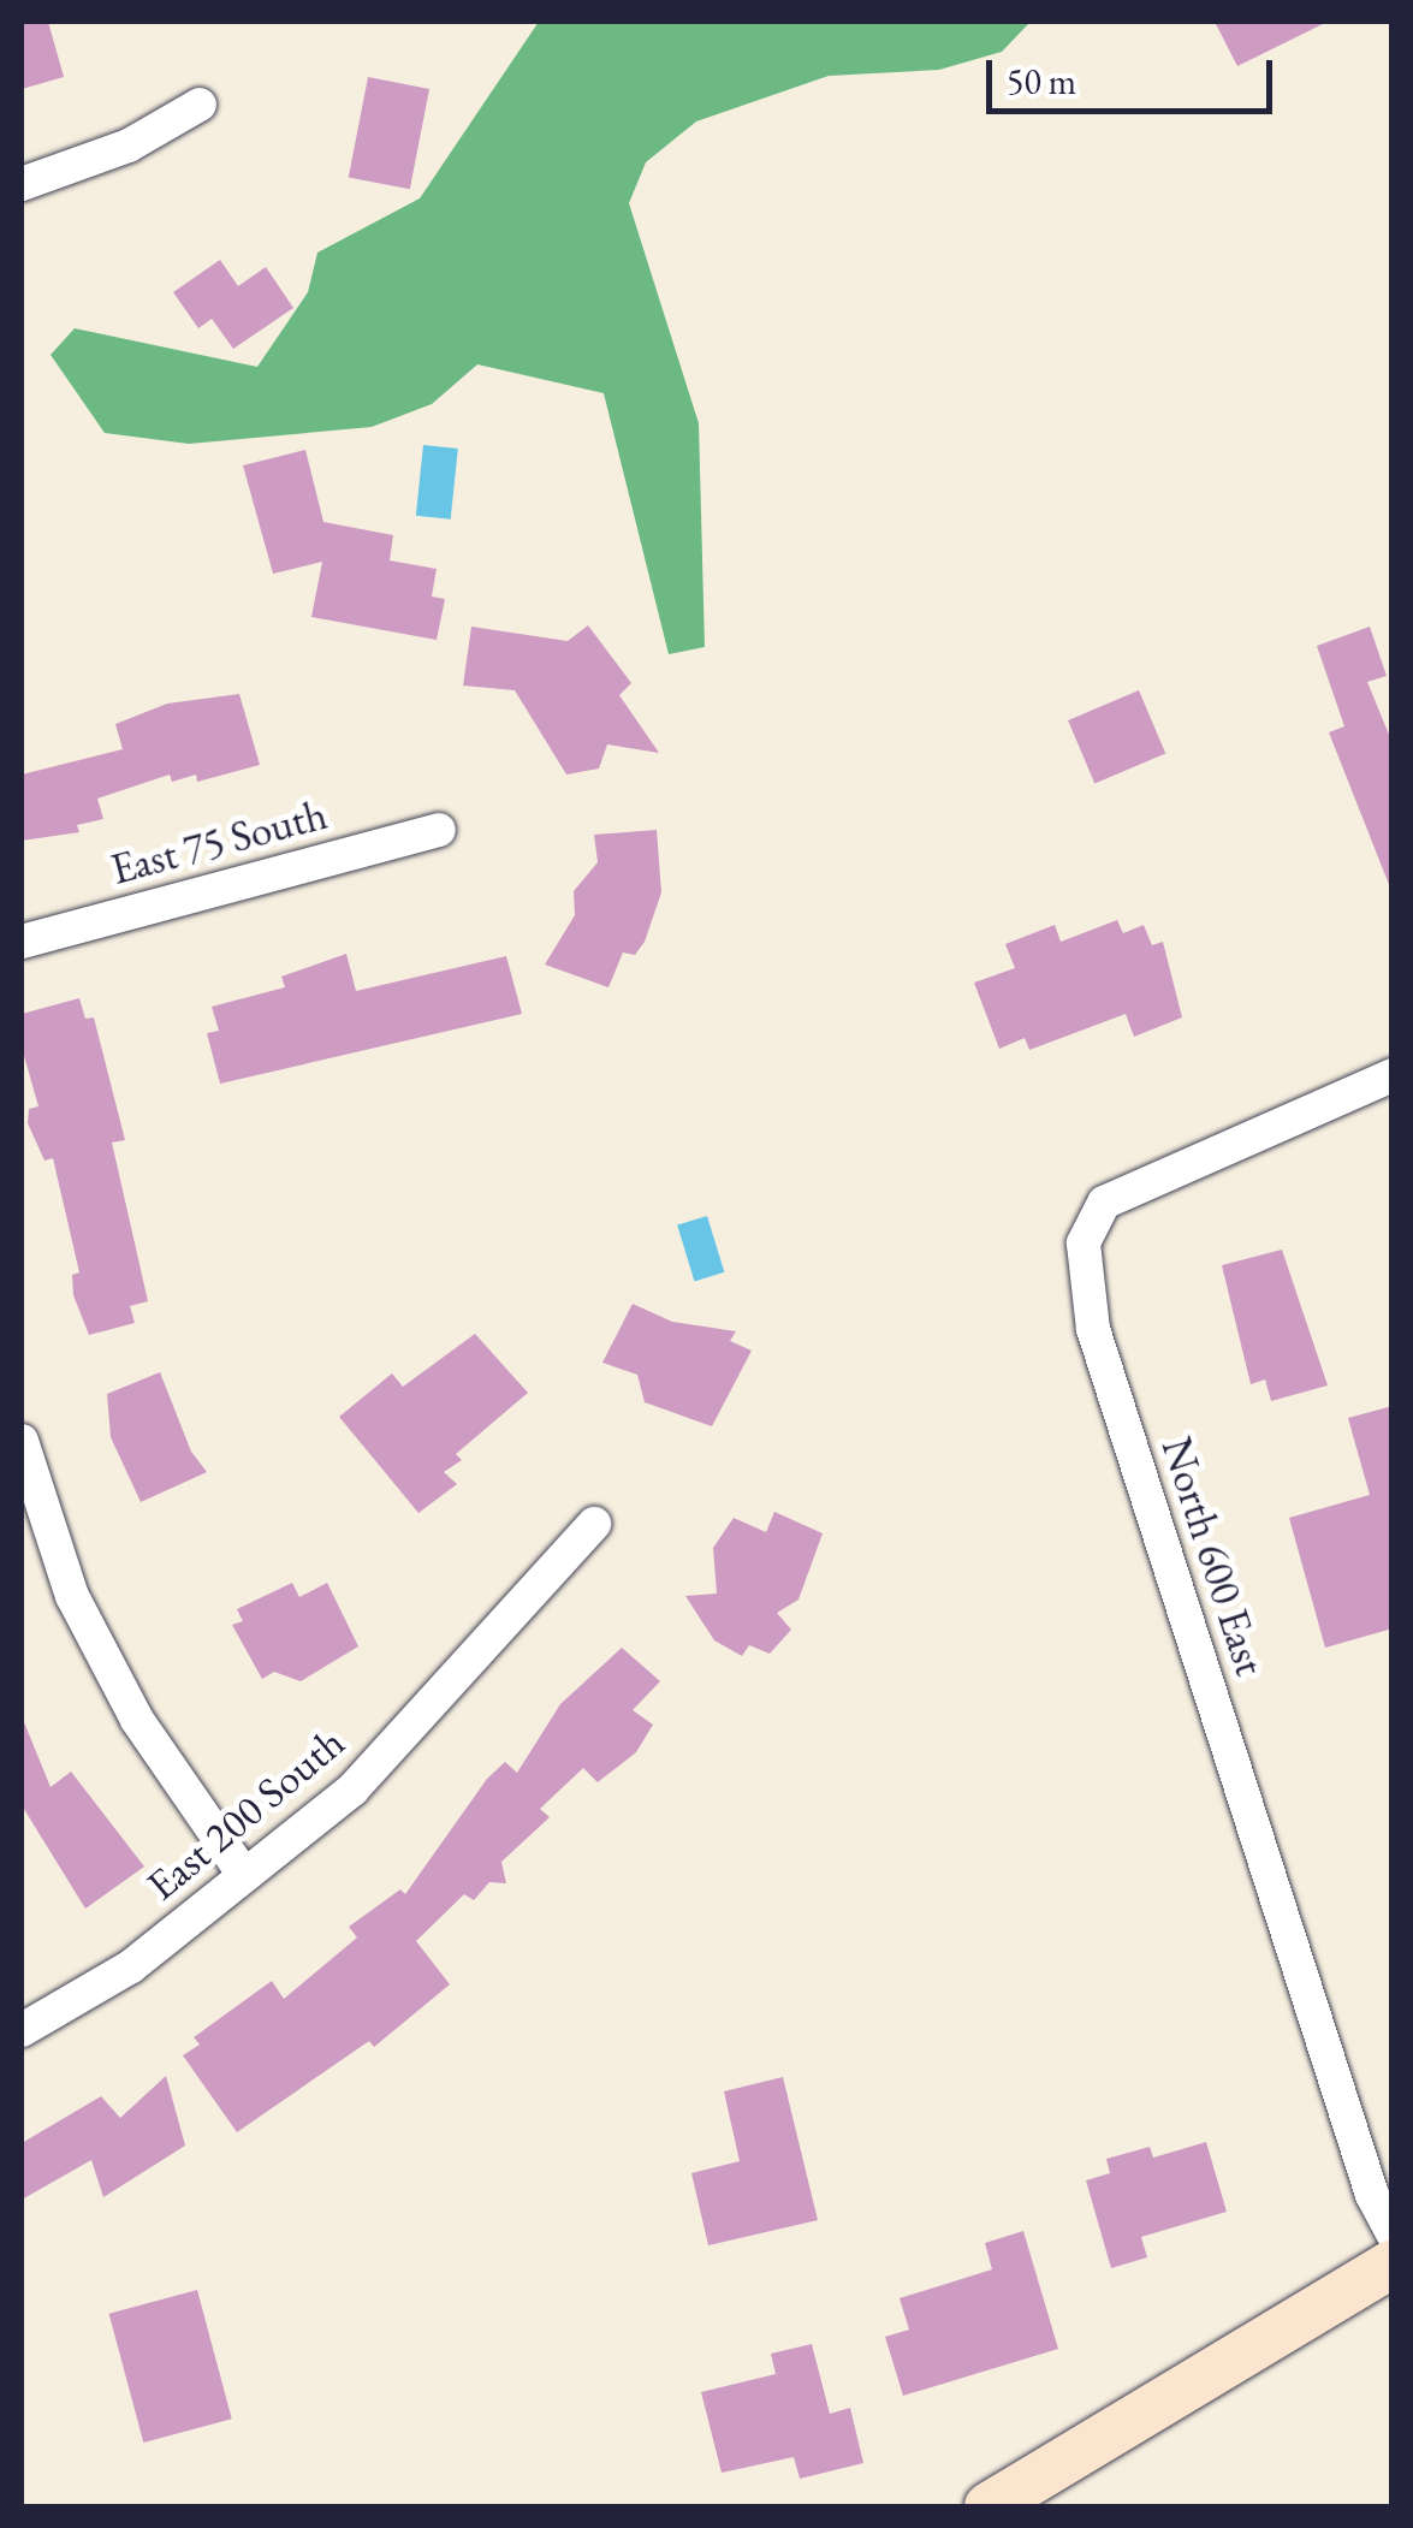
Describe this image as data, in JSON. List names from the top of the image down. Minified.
{"streets":{"street":["East 75 South","North 600 East","East 200 South"]},"scale_bar":"50 m"}
